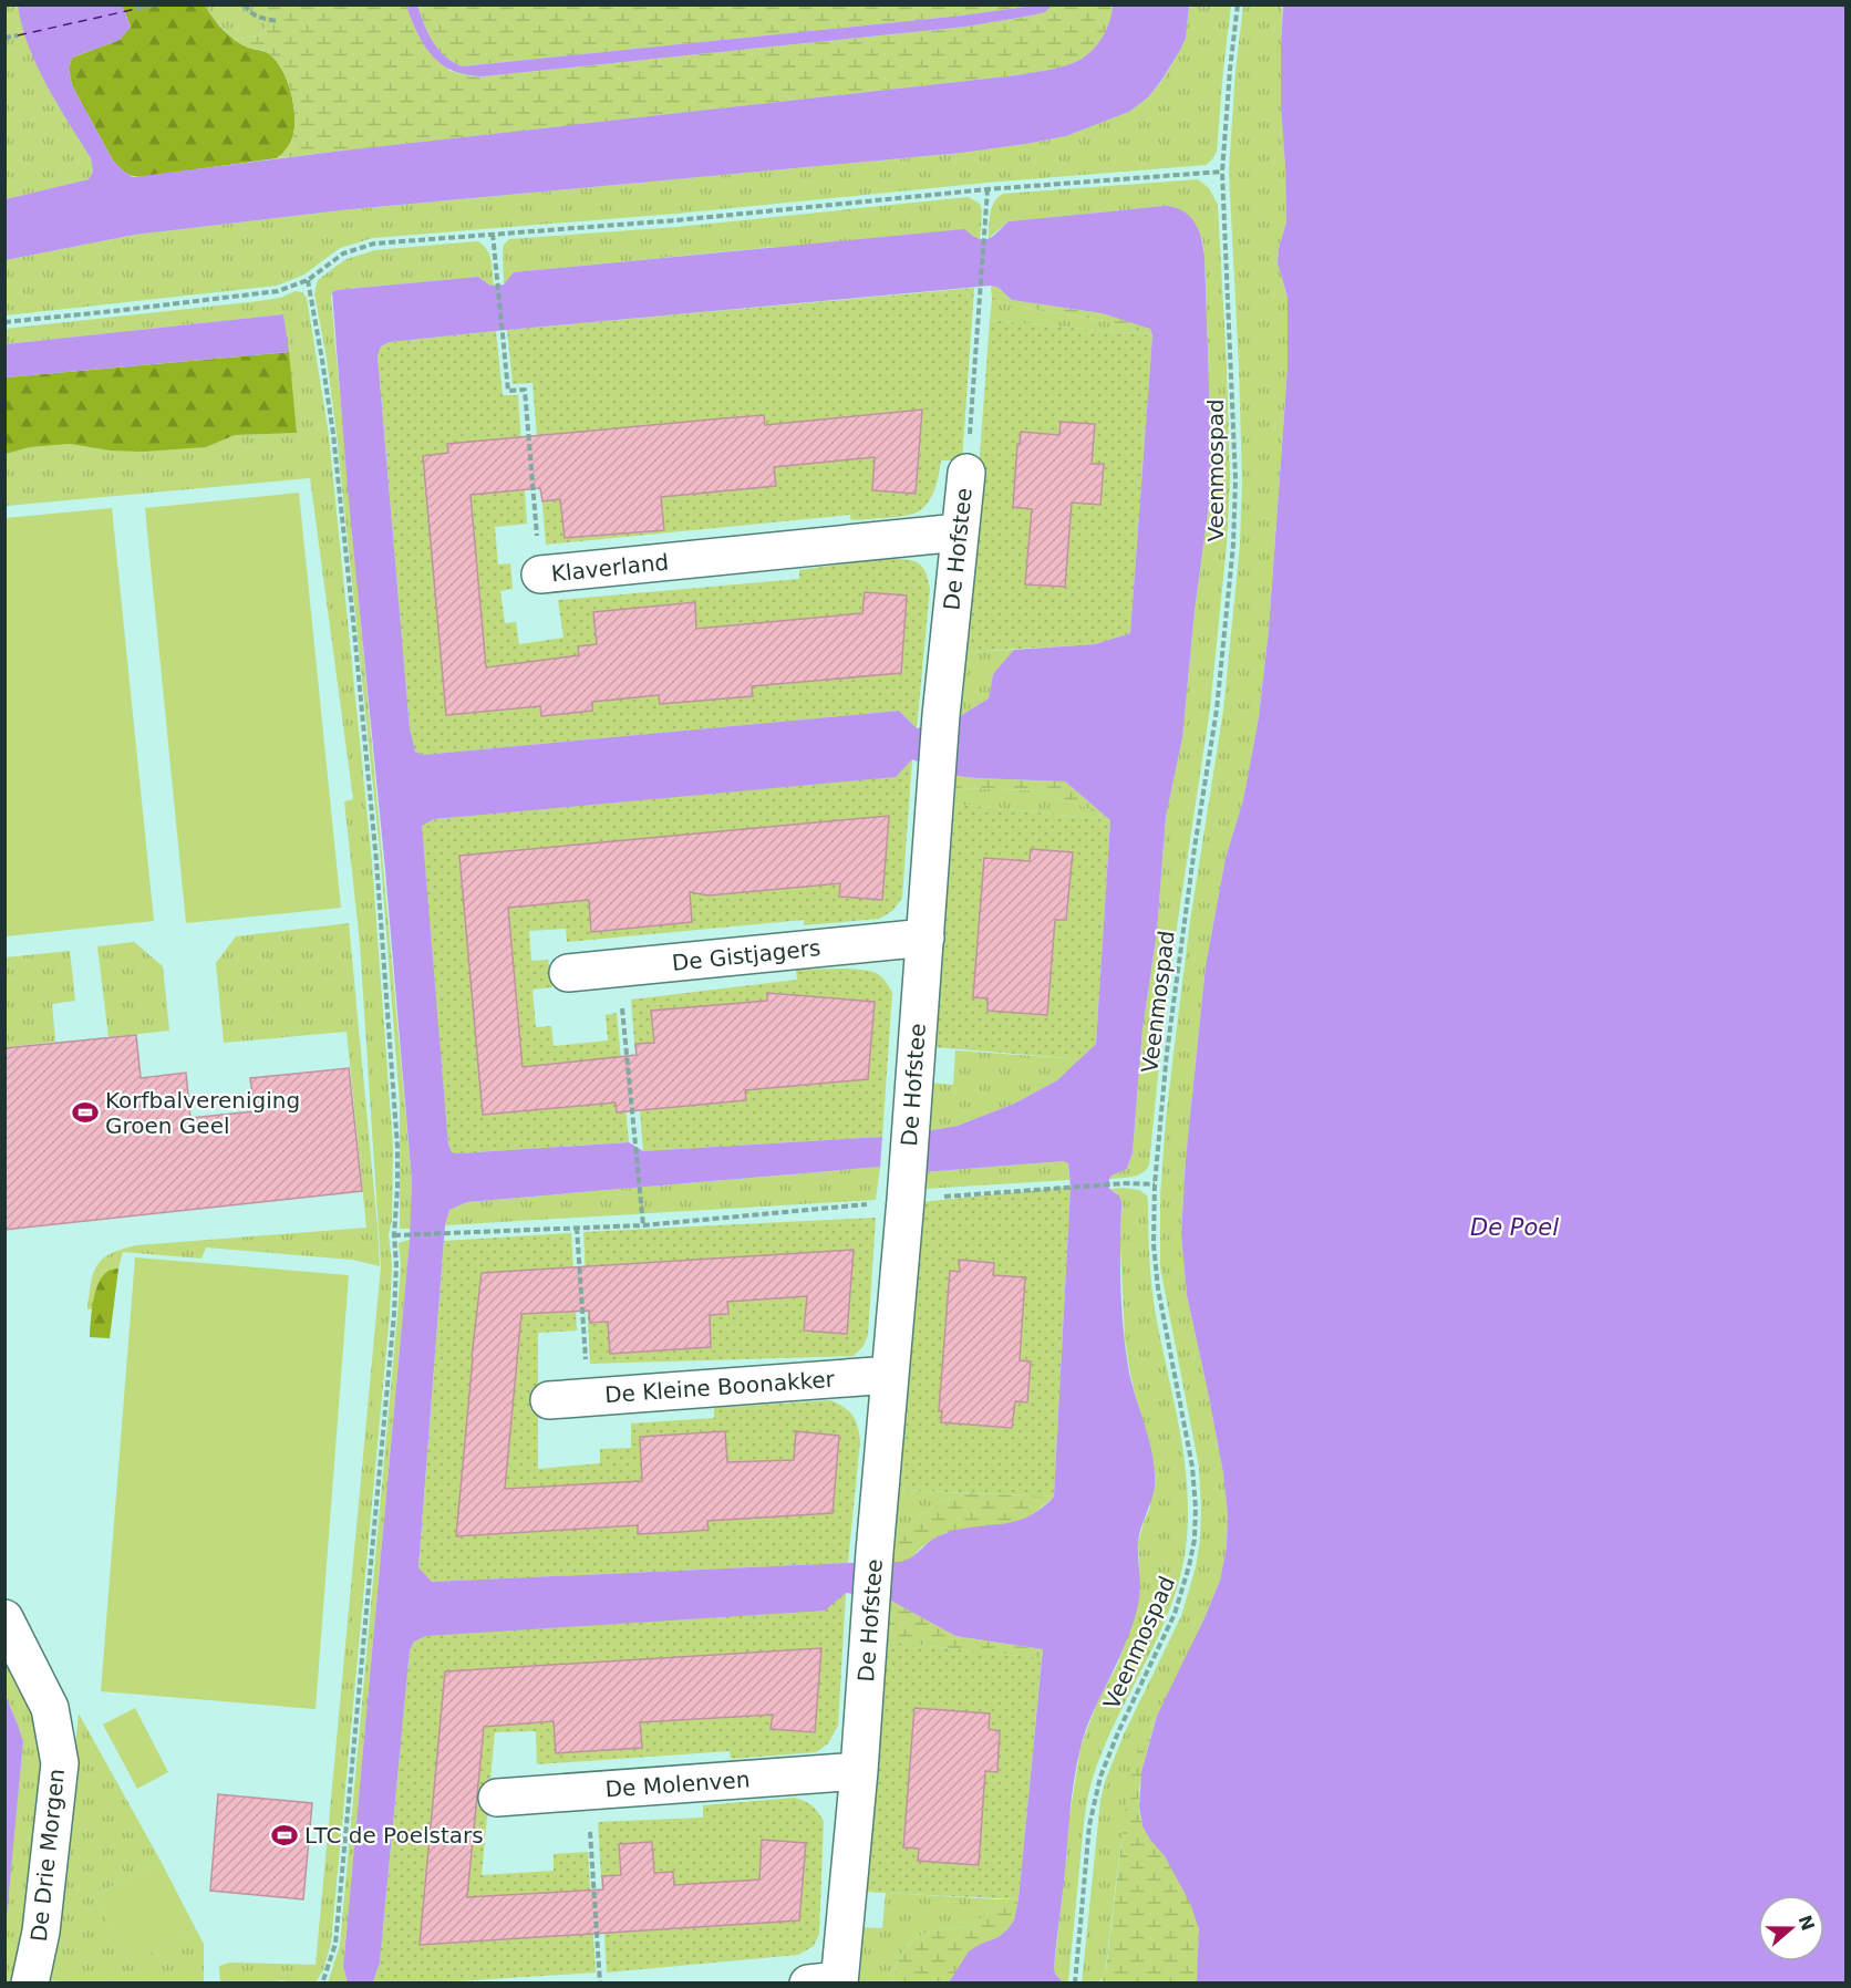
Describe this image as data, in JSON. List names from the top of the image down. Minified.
{"streets":{"street":["De Hofstee","Klaverland","De Gistjagers","De Kleine Boonakker","De Molenven","De Drie Morgen"],"path":["Veenmospad"]},"crossings":[["De Hofstee","Klaverland"],["De Hofstee","De Gistjagers"],["De Hofstee","De Kleine Boonakker"],["De Hofstee","De Molenven"]],"water":["De Poel"],"places":{"sports":["Korfbalvereniging Groen Geel","LTC de Poelstars"]},"north":"right"}
